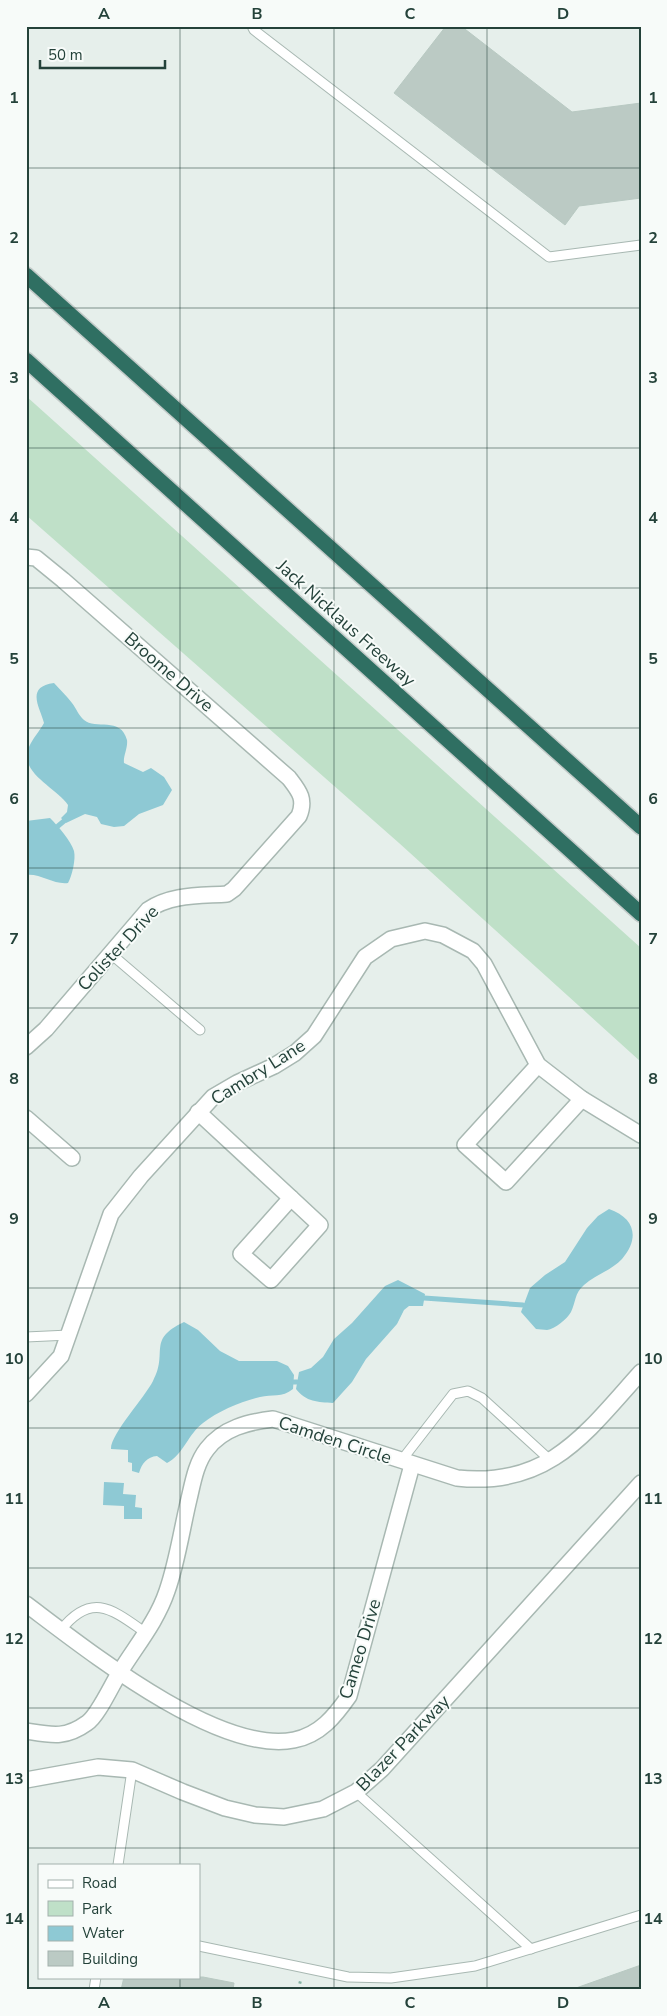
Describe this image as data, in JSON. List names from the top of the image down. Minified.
{"streets":{"highway":["Jack Nicklaus Freeway"],"street":["Broome Drive","Colister Drive","Cambry Lane","Camden Circle","Cameo Drive","Blazer Parkway"]},"crossings":[["Broome Drive","Colister Drive"],["Camden Circle","Cameo Drive"]],"legend":["Road","Park","Water","Building"],"scale_bar":"50 m","grid":{"columns":["A","B","C","D"],"rows":["1","2","3","4","5","6","7","8","9","10","11","12","13","14"]}}
